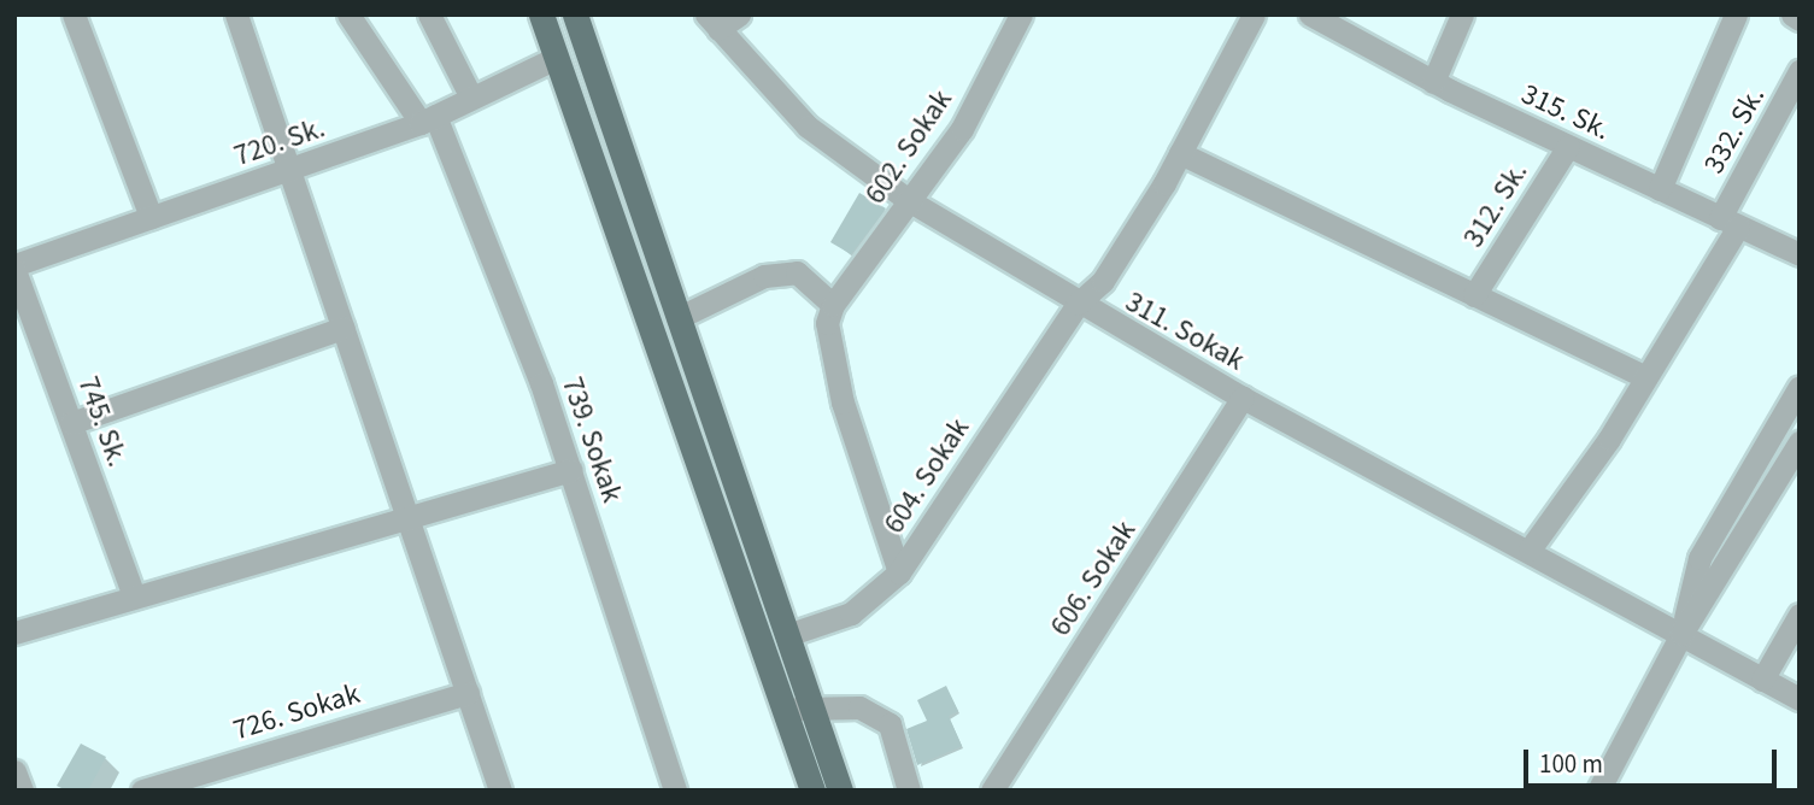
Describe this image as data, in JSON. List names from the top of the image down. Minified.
{"streets":{"street":["315. Sk.","332. Sk.","720. Sk.","602. Sokak","312. Sk.","311. Sokak","745. Sk.","739. Sokak","604. Sokak","606. Sokak","726. Sokak"]},"crossings":[["315. Sk.","332. Sk."],["315. Sk.","312. Sk."],["332. Sk.","311. Sokak"],["720. Sk.","745. Sk."],["720. Sk.","739. Sokak"],["602. Sokak","311. Sokak"],["311. Sokak","604. Sokak"],["311. Sokak","606. Sokak"]],"scale_bar":"100 m"}
